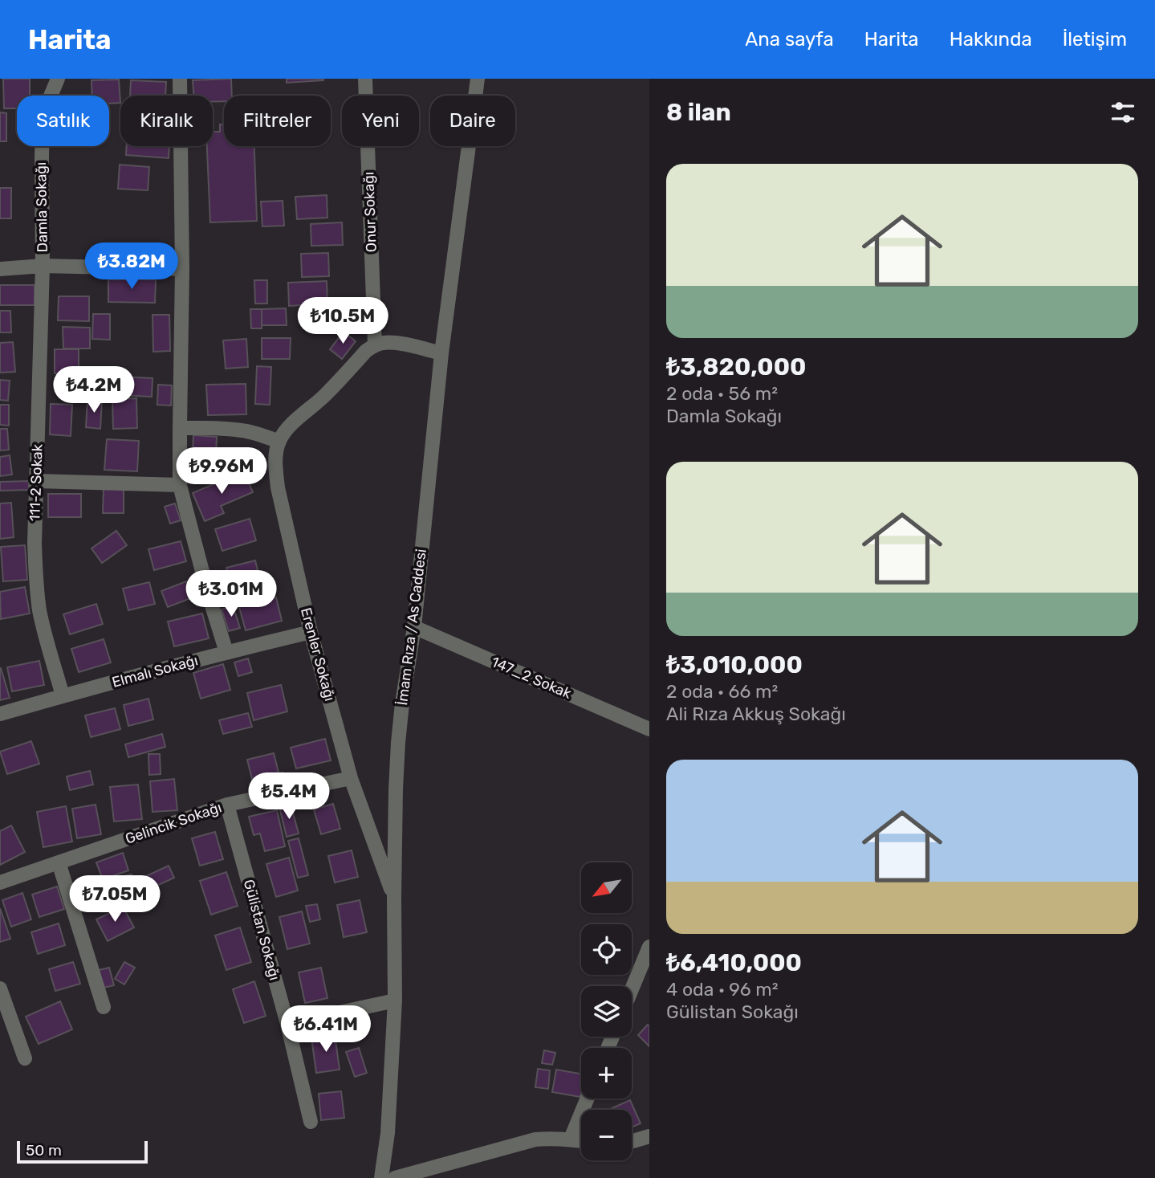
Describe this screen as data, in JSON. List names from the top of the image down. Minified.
{"streets":{"street":["Damla Sokağı","Onur Sokağı","111-2 Sokak","İmam Rıza / As Caddesi","Erenler Sokağı","Elmalı Sokağı","147_2 Sokak","Gelincik Sokağı","Gülistan Sokağı"]},"crossings":[["Damla Sokağı","111-2 Sokak"],["111-2 Sokak","Elmalı Sokağı"],["İmam Rıza / As Caddesi","Erenler Sokağı"],["İmam Rıza / As Caddesi","147_2 Sokak"],["Erenler Sokağı","Elmalı Sokağı"],["Erenler Sokağı","Gelincik Sokağı"],["Gelincik Sokağı","Gülistan Sokağı"]],"scale_bar":"50 m","north":"bottom left","page":{"header":"Harita","nav":["Ana sayfa","Harita","Hakkında","İletişim"],"heading":"8 ilan","chip":["Satılık","Kiralık","Filtreler","Yeni","Daire"],"list":[{"name":"₺3,820,000","note":"2 oda · 56 m² · Damla Sokağı"},{"name":"₺3,010,000","note":"2 oda · 66 m² · Ali Rıza Akkuş Sokağı"},{"name":"₺6,410,000","note":"4 oda · 96 m² · Gülistan Sokağı"}],"price":["₺3.82M","₺10.5M","₺4.2M","₺9.96M","₺3.01M","₺5.4M","₺7.05M","₺6.41M"],"map_buttons":["+","−"],"scale":"50 m"}}
